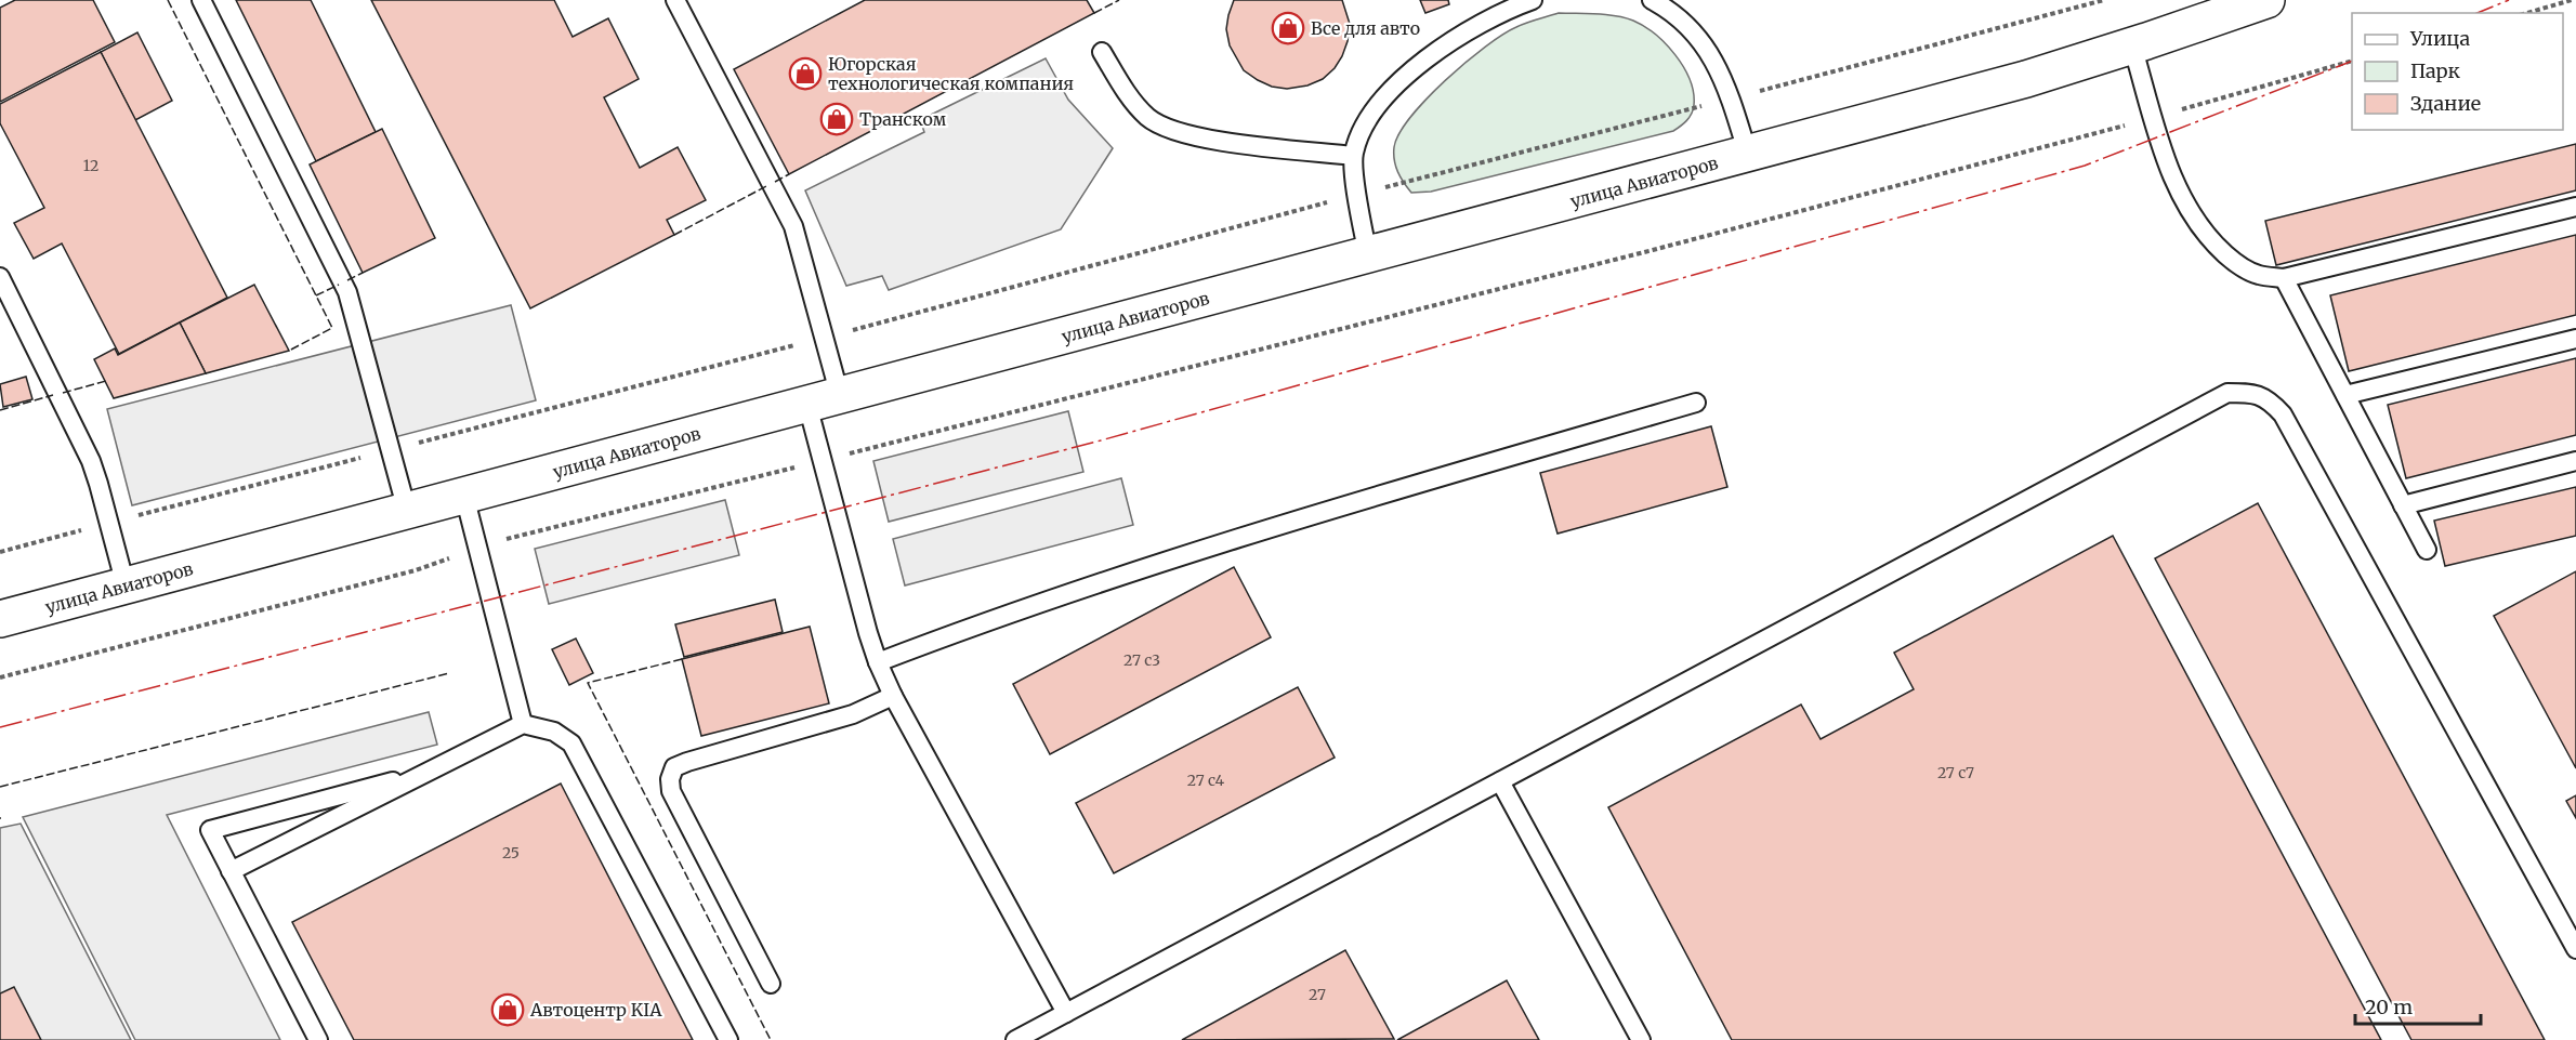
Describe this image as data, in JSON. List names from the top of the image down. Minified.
{"streets":{"main road":["улица Авиаторов"]},"places":{"shop":["Все для авто","Югорская технологическая компания","Транском","Автоцентр KIA"]},"house_numbers":["12","27 с3","27 с7","27 с4","25","27"],"legend":["Улица","Парк","Здание"],"scale_bar":"20 m"}
